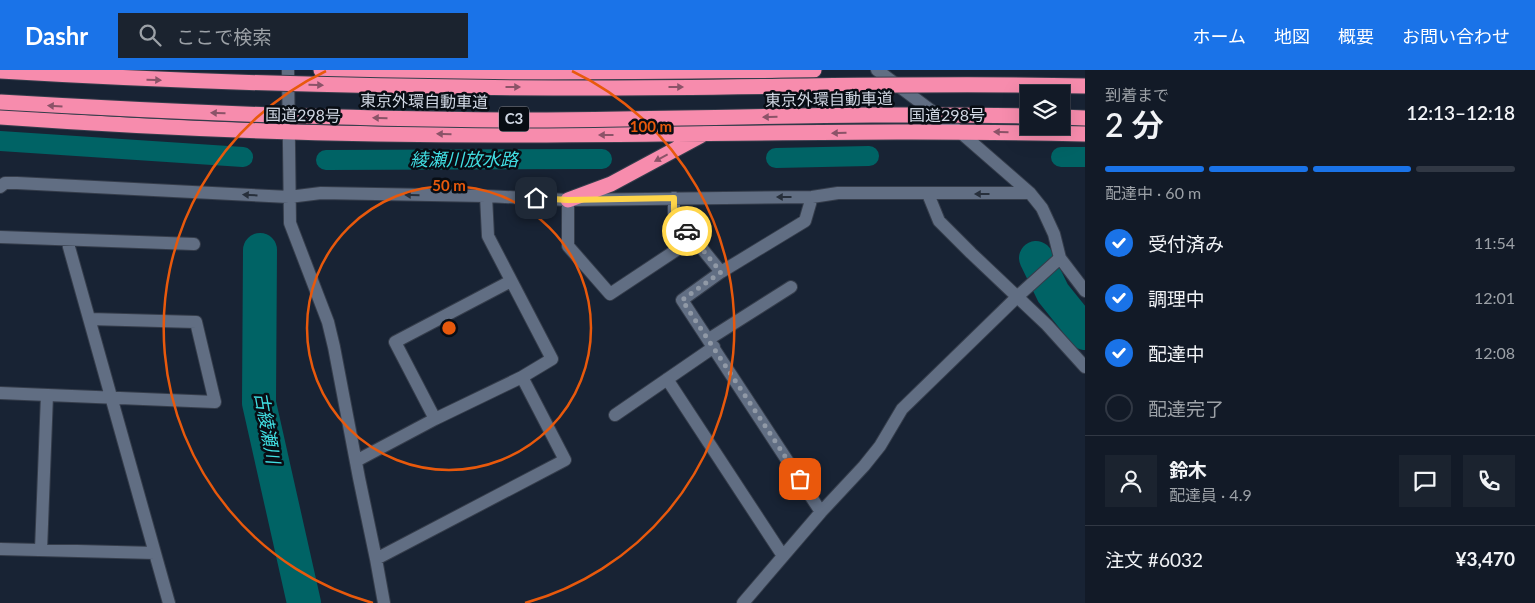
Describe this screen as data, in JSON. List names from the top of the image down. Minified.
{"streets":{"highway":["東京外環自動車道","国道298号","C3"]},"water":["綾瀬川放水路","古綾瀬川"],"page":{"header":"Dashr","search":"ここで検索","nav":["ホーム","地図","概要","お問い合わせ"],"heading":["2 分","到着まで","12:13–12:18"],"panel":["鈴木","配達員 · 4.9","注文 #6032","¥3,470"],"bar":"配達中 · 60 m","list":[["受付済み","11:54"],["調理中","12:01"],["配達中","12:08"],"配達完了"]},"rings":["100 m","50 m"]}
